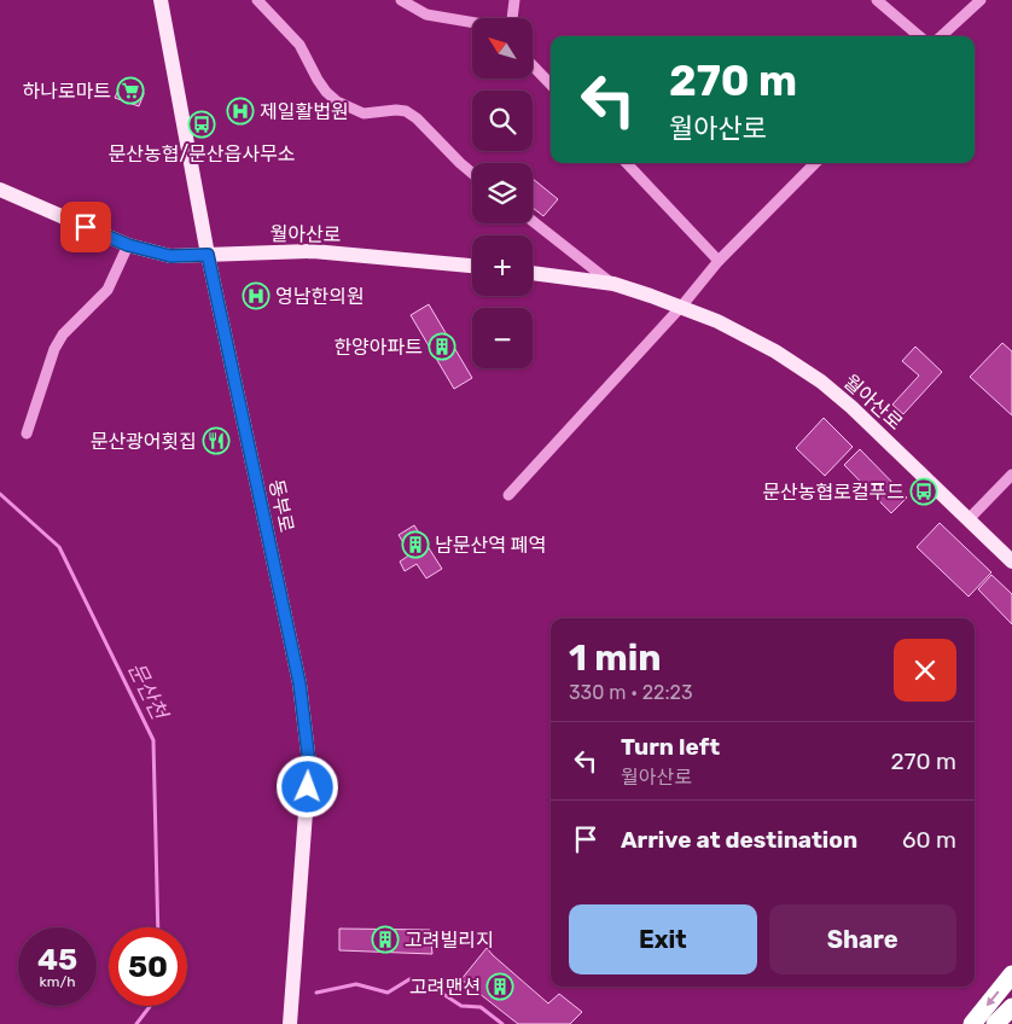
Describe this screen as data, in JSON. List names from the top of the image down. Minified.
{"streets":{"main road":["월아산로","동부로"]},"crossings":[["월아산로","동부로"]],"water":["문산천"],"places":{"supermarket":["하나로마트"],"hospital":["제일활법원","영남한의원"],"bus stop":["문산농협/문산읍사무소","문산농협로컬푸드"],"building":["한양아파트","남문산역 폐역","고려빌리지","고려맨션"],"restaurant":["문산광어횟집"]},"north":"top left","page":{"map_buttons":["+","−"],"turn":["270 m","월아산로"],"heading":["1 min","330 m · 22:23"],"list":[{"name":"Turn left","note":"월아산로","value":"270 m"},{"name":"Arrive at destination","value":"60 m"}],"buttons":["Exit","Share"],"speed":"45 km/h","limit":"50"}}
